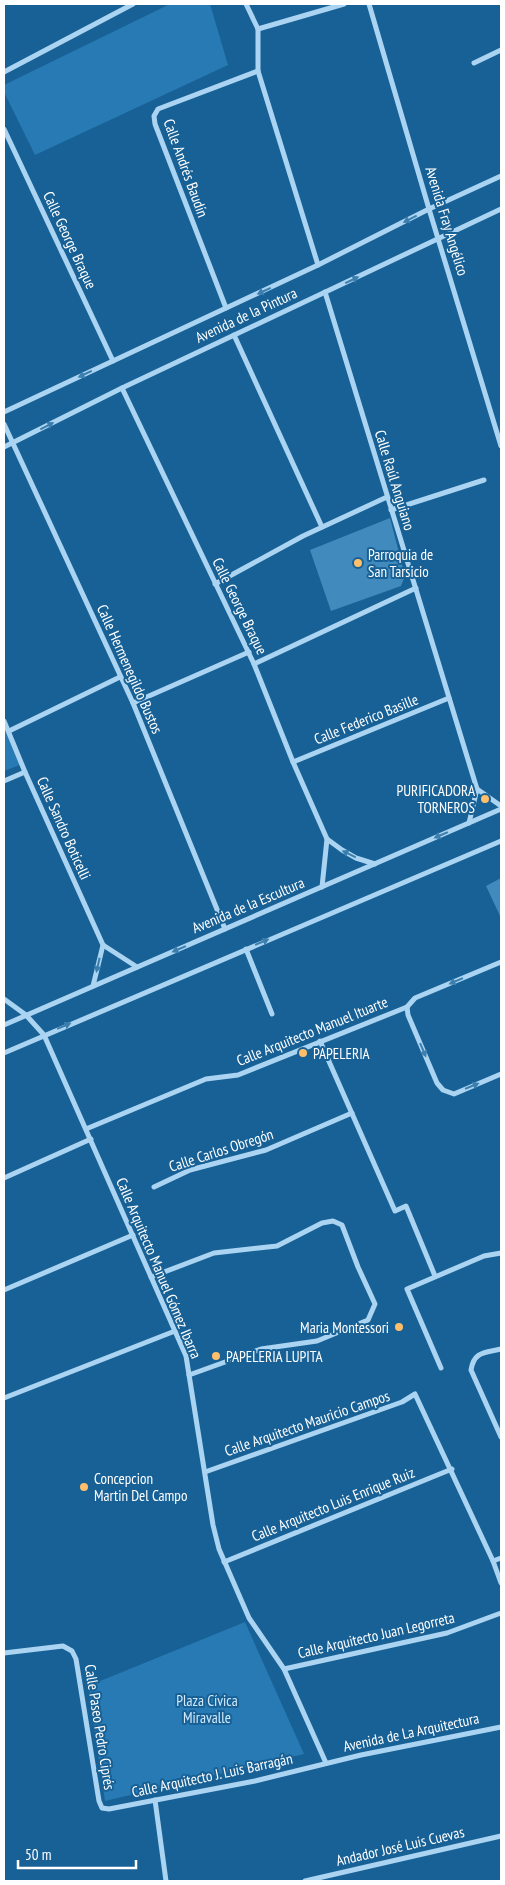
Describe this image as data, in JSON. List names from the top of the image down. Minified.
{"streets":{"street":["Calle Andrés Baudín","Avenida Fray Angélico","Calle George Braque","Avenida de la Pintura","Calle Raúl Anguiano","Calle Hermenegildo Bustos","Calle Federico Basille","Calle Sandro Boticelli","Avenida de la Escultura","Calle Arquitecto Manuel Ituarte","Calle Carlos Obregón","Calle Arquitecto Manuel Gómez Ibarra","Calle Arquitecto Mauricio Campos","Calle Arquitecto Luis Enrique Ruiz","Calle Arquitecto Juan Legorreta","Calle Paseo Pedro Ciprés","Avenida de La Arquitectura","Calle Arquitecto J. Luis Barragán","Andador José Luis Cuevas"]},"crossings":[["Calle Andrés Baudín","Avenida de la Pintura"],["Avenida Fray Angélico","Avenida de la Pintura"],["Calle George Braque","Avenida de la Pintura"],["Calle George Braque","Calle Federico Basille"],["Calle George Braque","Avenida de la Escultura"],["Avenida de la Pintura","Calle Raúl Anguiano"],["Avenida de la Pintura","Calle Hermenegildo Bustos"],["Calle Raúl Anguiano","Calle Federico Basille"],["Calle Hermenegildo Bustos","Avenida de la Escultura"],["Avenida de la Escultura","Calle Arquitecto Manuel Gómez Ibarra"],["Calle Arquitecto Manuel Ituarte","Calle Arquitecto Manuel Gómez Ibarra"],["Calle Arquitecto Manuel Gómez Ibarra","Calle Arquitecto Mauricio Campos"],["Calle Arquitecto Manuel Gómez Ibarra","Calle Arquitecto Luis Enrique Ruiz"],["Calle Arquitecto Manuel Gómez Ibarra","Calle Arquitecto Juan Legorreta"],["Calle Arquitecto Manuel Gómez Ibarra","Avenida de La Arquitectura"],["Calle Arquitecto Manuel Gómez Ibarra","Calle Arquitecto J. Luis Barragán"],["Calle Arquitecto Mauricio Campos","Calle Arquitecto Luis Enrique Ruiz"],["Calle Paseo Pedro Ciprés","Calle Arquitecto J. Luis Barragán"],["Avenida de La Arquitectura","Calle Arquitecto J. Luis Barragán"]],"parks":["Plaza Cívica Miravalle"],"places":["Parroquia de San Tarsicio","PURIFICADORA TORNEROS","PAPELERIA","Maria Montessori","PAPELERIA LUPITA","Concepcion Martin Del Campo"],"scale_bar":"50 m"}
